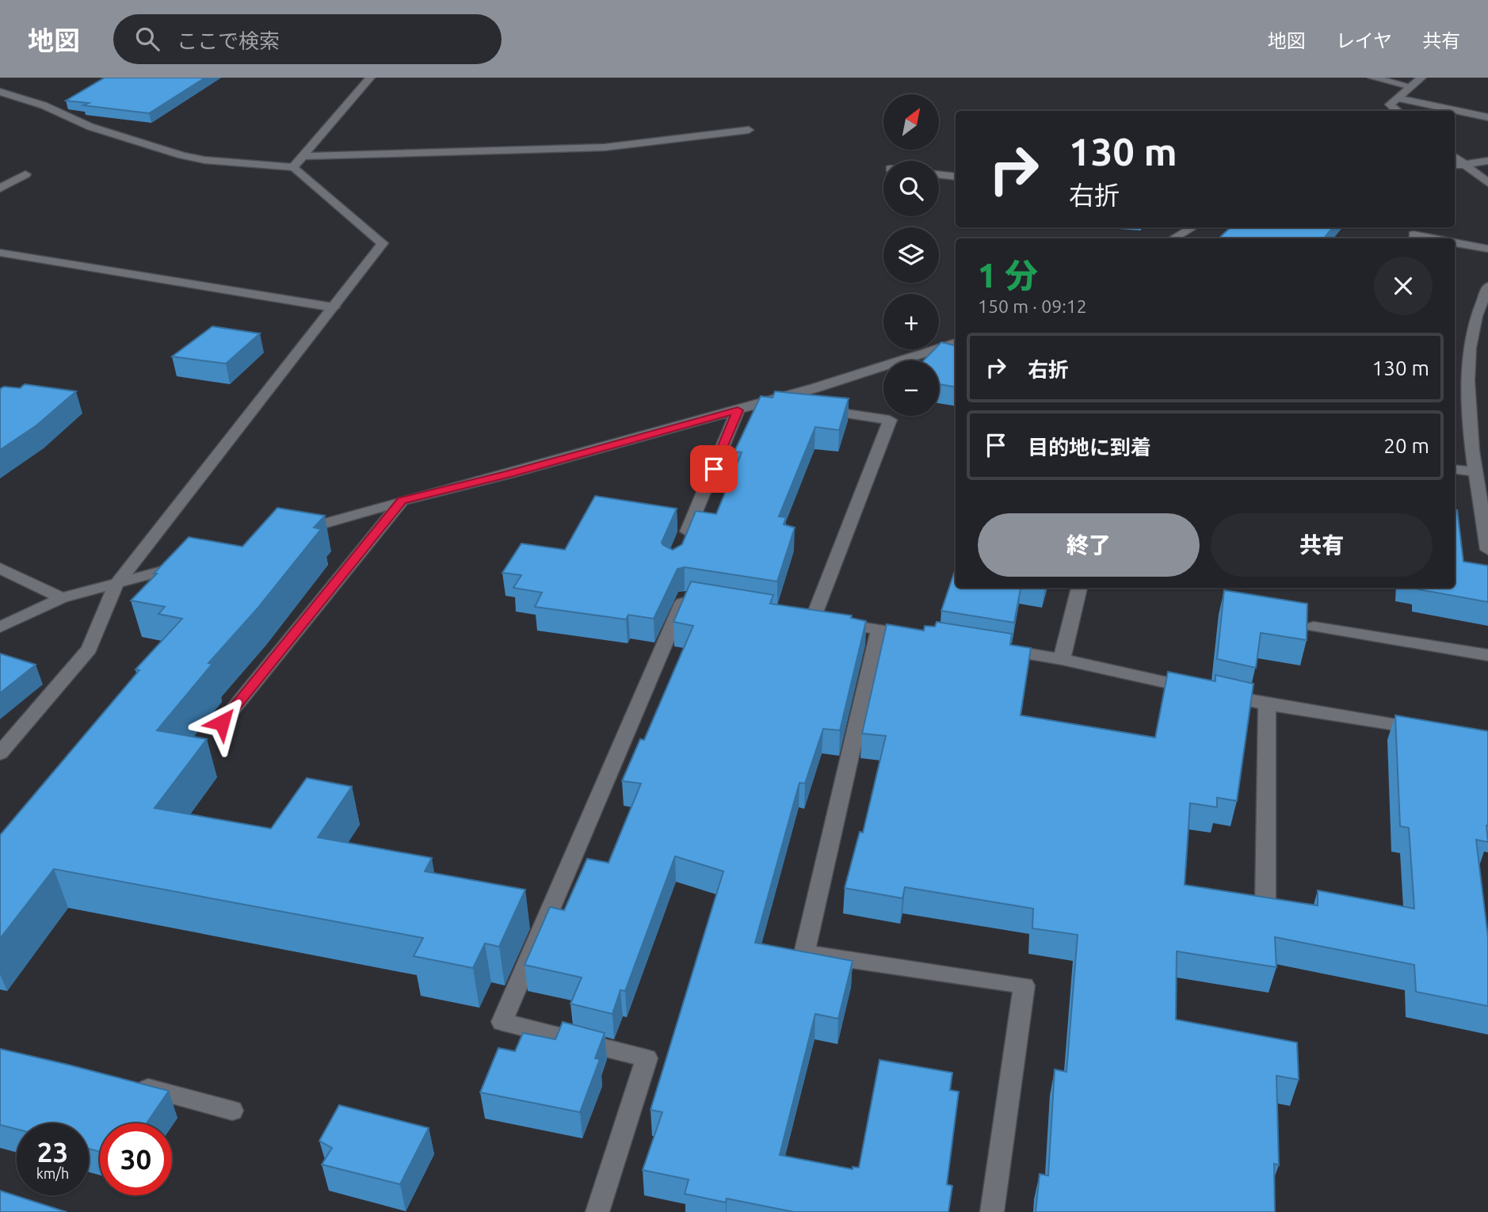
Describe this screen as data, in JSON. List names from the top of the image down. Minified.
{"north":"top right","page":{"header":"地図","search":"ここで検索","nav":["地図","レイヤ","共有"],"map_buttons":["+","−"],"turn":["130 m","右折"],"heading":["1 分","150 m · 09:12"],"list":[{"name":"右折","value":"130 m"},{"name":"目的地に到着","value":"20 m"}],"buttons":["終了","共有"],"speed":"23 km/h","limit":"30"}}
